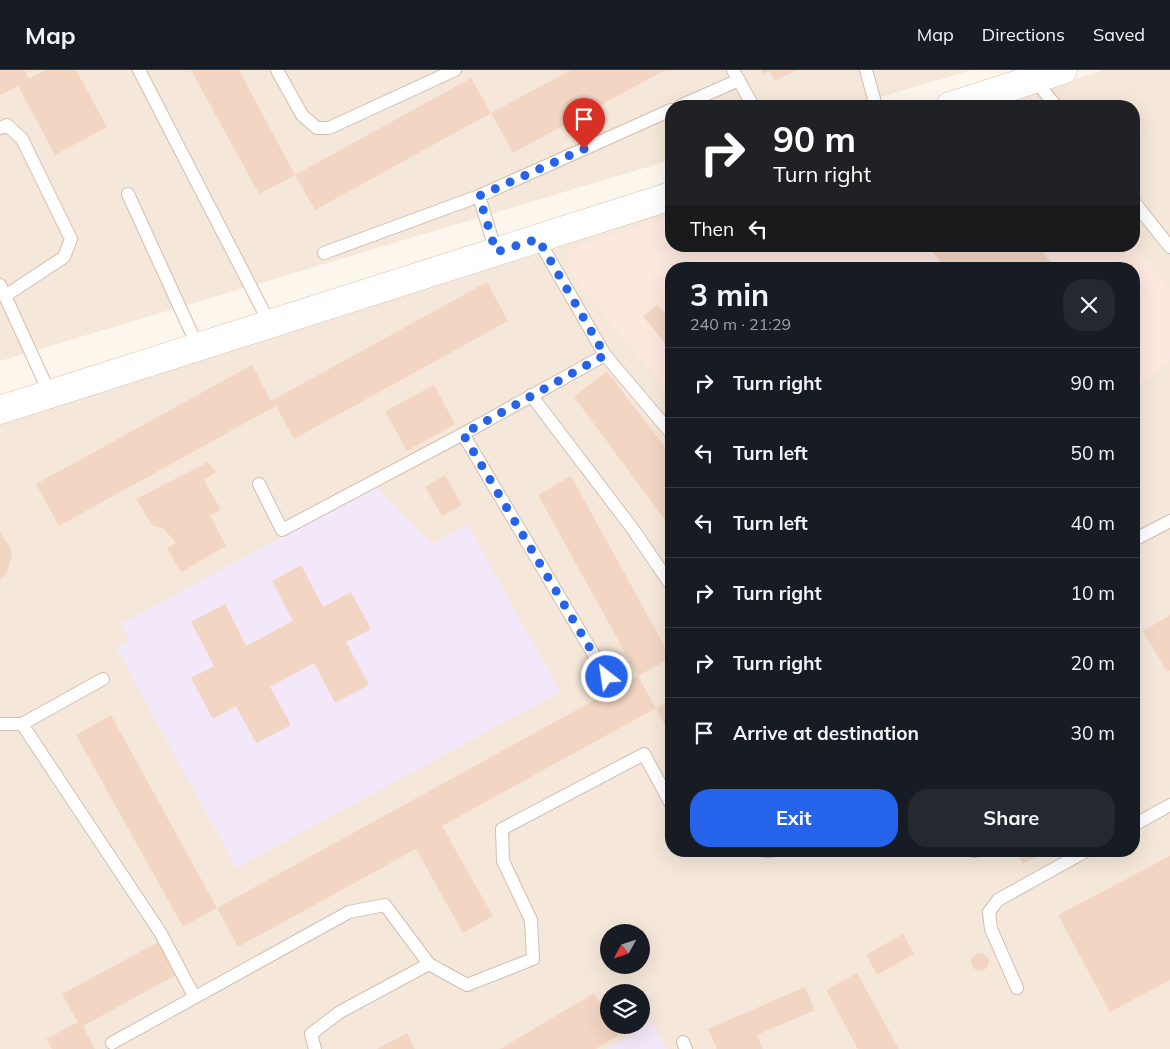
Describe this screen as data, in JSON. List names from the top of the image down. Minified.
{"north":"bottom left","page":{"header":"Map","nav":["Map","Directions","Saved"],"turn":["90 m","Turn right"],"then":"Then","heading":["3 min","240 m · 21:29"],"list":[{"name":"Turn right","value":"90 m"},{"name":"Turn left","value":"50 m"},{"name":"Turn left","value":"40 m"},{"name":"Turn right","value":"10 m"},{"name":"Turn right","value":"20 m"},{"name":"Arrive at destination","value":"30 m"}],"buttons":["Exit","Share"]}}
